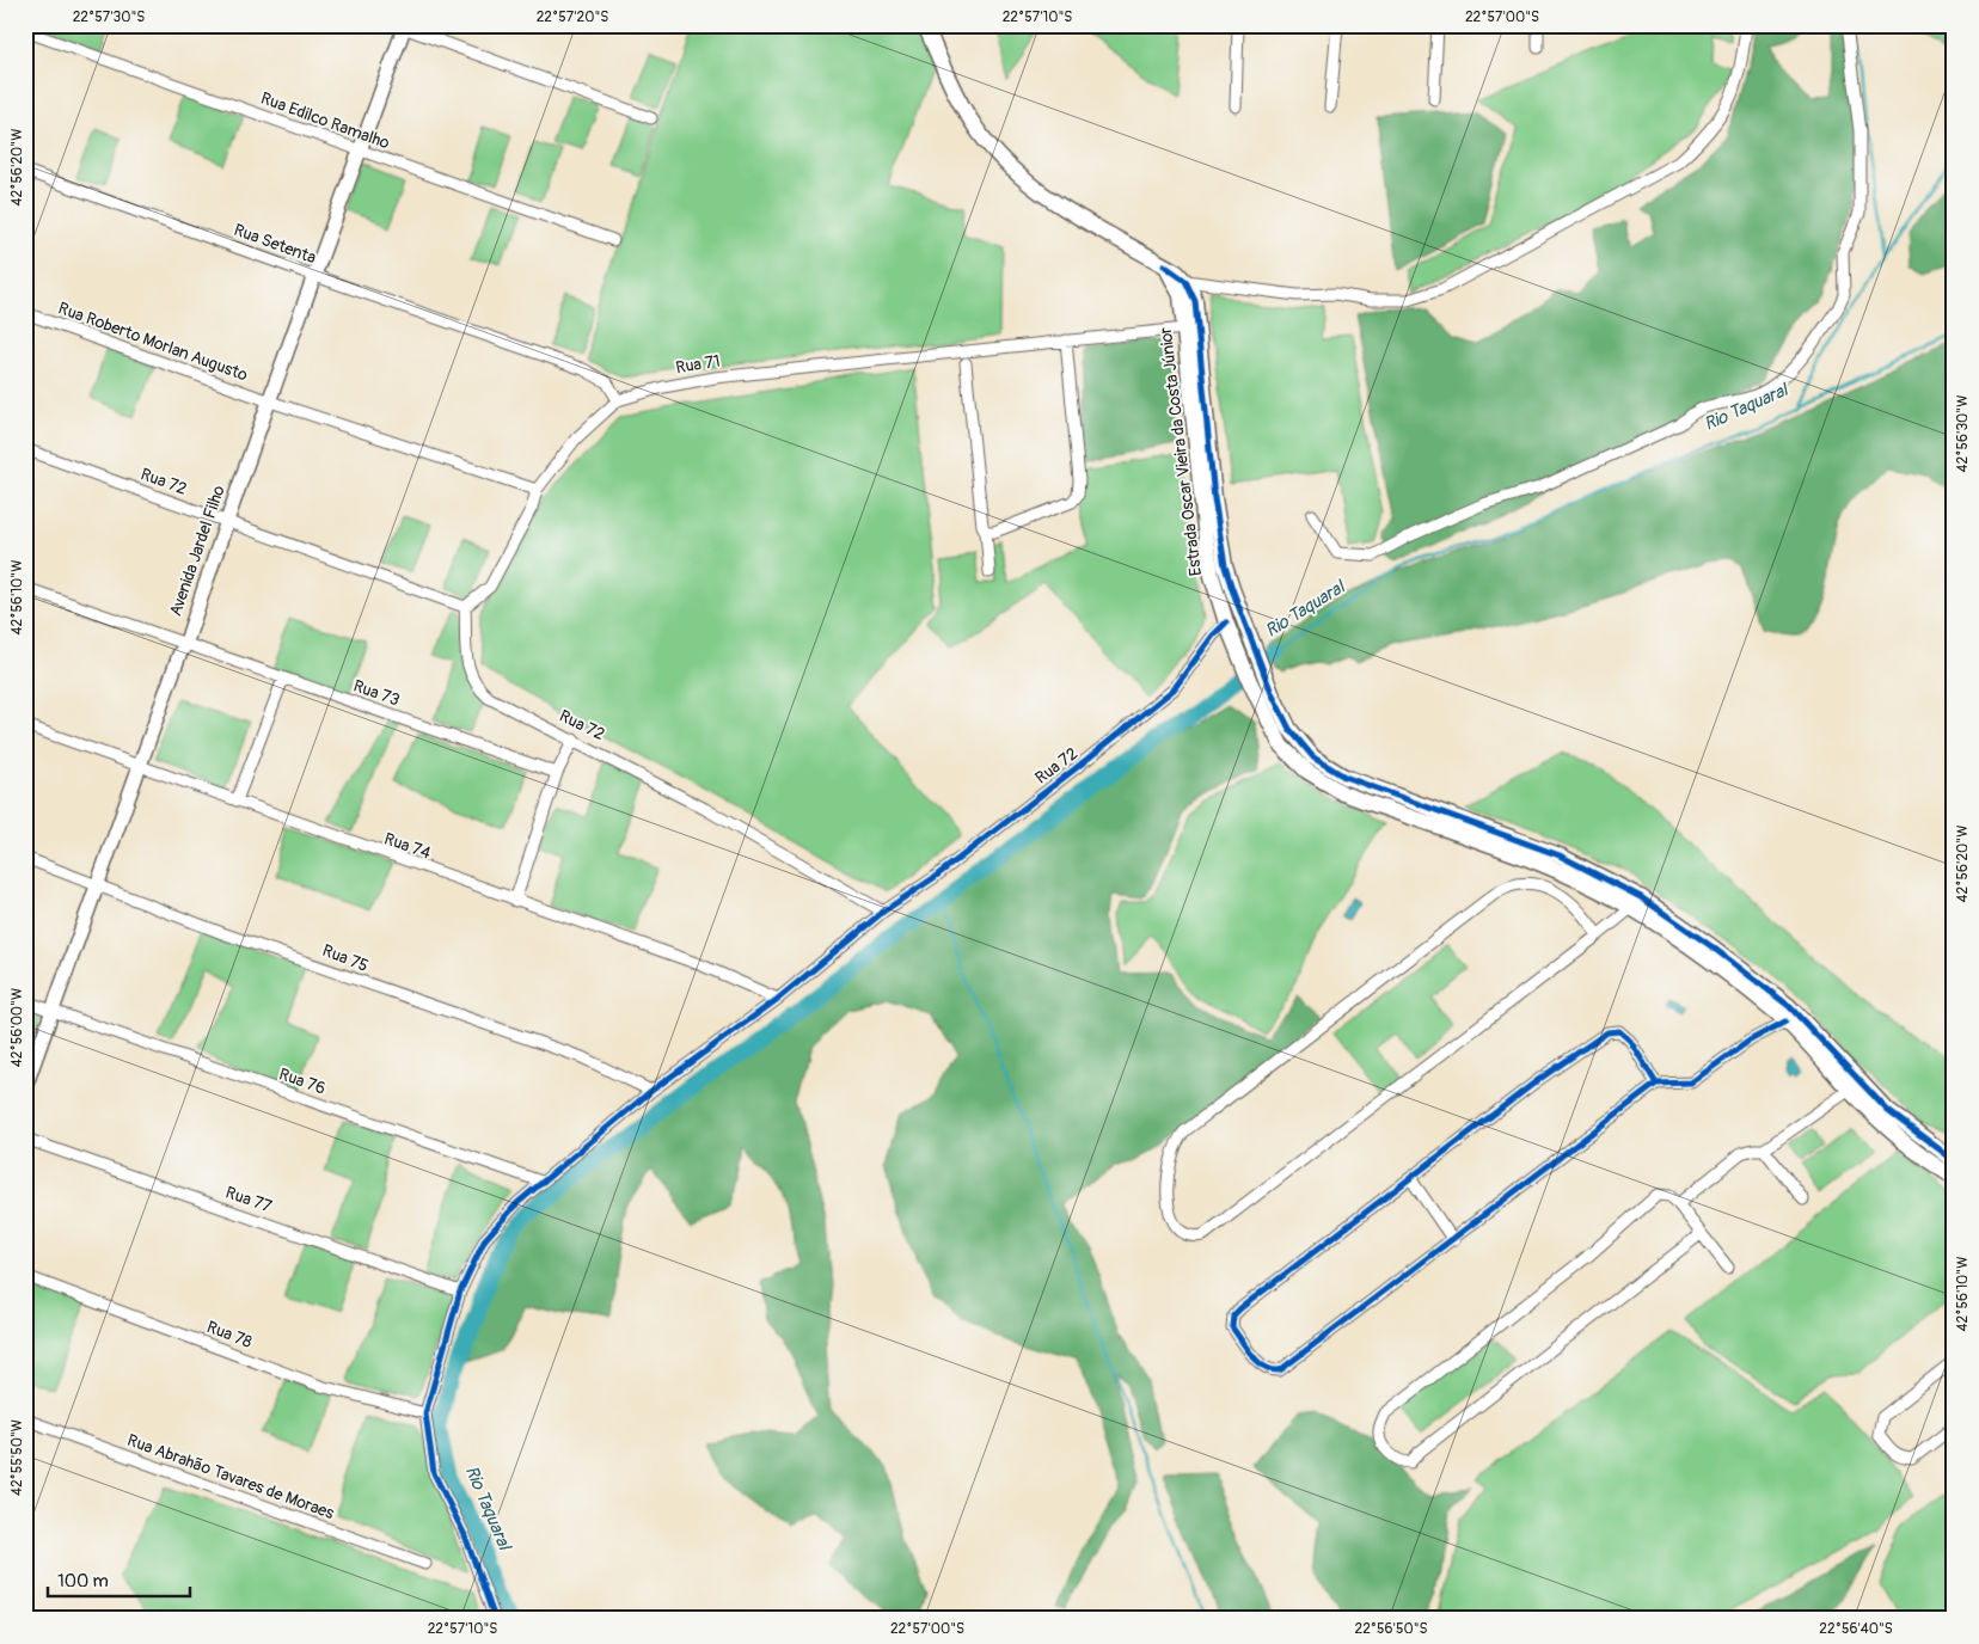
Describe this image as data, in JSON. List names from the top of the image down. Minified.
{"streets":{"main road":["Estrada Oscar Vieira da Costa Júnior","Avenida Jardel Filho"],"street":["Rua Edilco Ramalho","Rua Setenta","Rua Roberto Morlan Augusto","Rua 71","Rua 72","Rua 73","Rua 74","Rua 75","Rua 76","Rua 77","Rua 78","Rua Abrahão Tavares de Moraes"]},"crossings":[["Rua Edilco Ramalho","Avenida Jardel Filho"],["Rua Setenta","Rua 71"],["Rua Setenta","Avenida Jardel Filho"],["Rua Roberto Morlan Augusto","Avenida Jardel Filho"],["Rua 71","Estrada Oscar Vieira da Costa Júnior"],["Rua 71","Rua 72"],["Estrada Oscar Vieira da Costa Júnior","Rua 72"],["Rua 72","Avenida Jardel Filho"],["Avenida Jardel Filho","Rua 73"],["Avenida Jardel Filho","Rua 74"],["Avenida Jardel Filho","Rua 75"],["Avenida Jardel Filho","Rua 76"]],"water":["Rio Taquaral"],"scale_bar":"100 m","coordinates":["22°57'30\"S","22°57'20\"S","22°57'10\"S","22°57'00\"S","42°56'20\"W","42°56'30\"W","42°56'10\"W","42°56'00\"W","42°55'50\"W","22°56'50\"S","22°56'40\"S"]}
